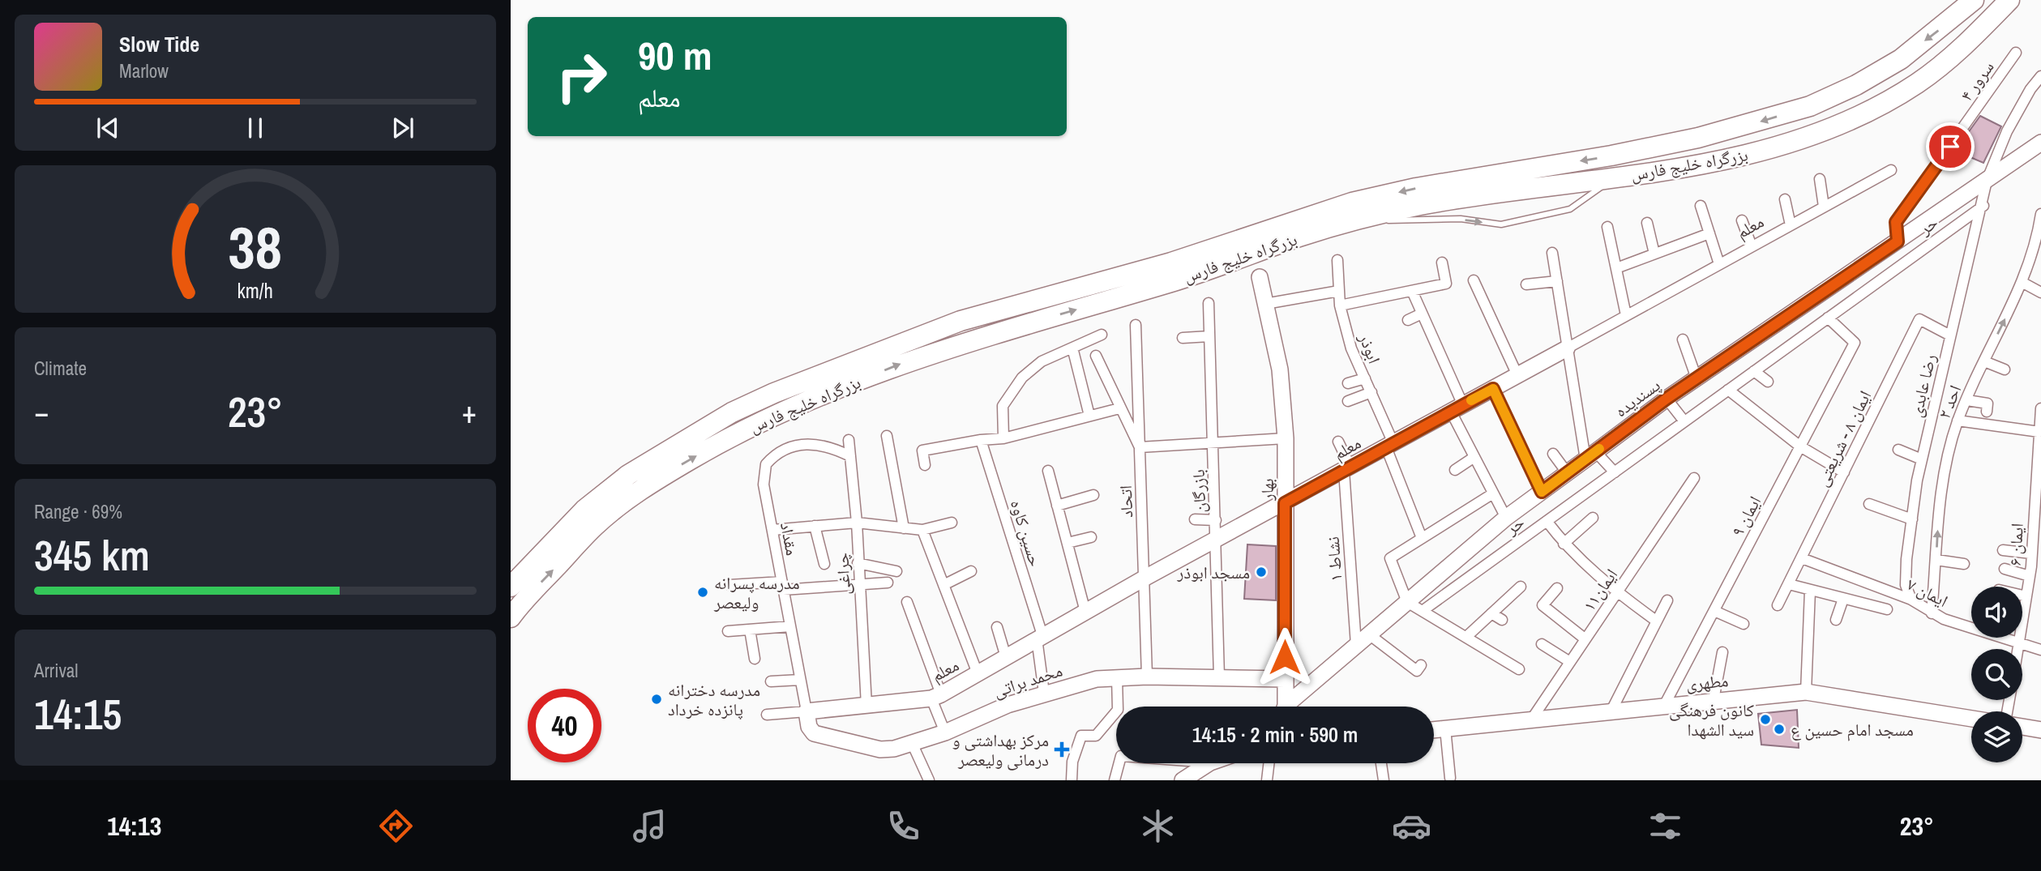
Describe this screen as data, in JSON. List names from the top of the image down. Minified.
{"streets":{"highway":["بزرگراه خلیج فارس"],"street":["سرور ۴","حر","معلم","ابوذر","رضا عابدی","پسندیده","احد ۲","ایمان ۸ - شریعتی","بهار","بازرگان","اتحاد","ایمان ۹","حسین کاوه","مقداد","ایمان ۶","نشاط ۱","چراغی","ایمان۱۱","ایمان ۷","محمد براتی","مطهری"]},"crossings":[["سرور ۴","پسندیده"],["حر","رضا عابدی"],["حر","ایمان ۹"],["معلم","ابوذر"],["معلم","بهار"],["معلم","بازرگان"],["معلم","اتحاد"],["معلم","حسین کاوه"],["معلم","مقداد"],["معلم","نشاط ۱"],["معلم","چراغی"],["معلم","محمد براتی"],["رضا عابدی","پسندیده"],["رضا عابدی","ایمان ۸ - شریعتی"],["رضا عابدی","ایمان ۷"],["پسندیده","نشاط ۱"],["احد ۲","ایمان ۷"],["ایمان ۸ - شریعتی","ایمان ۷"],["بهار","محمد براتی"],["بازرگان","محمد براتی"],["اتحاد","محمد براتی"],["ایمان ۹","مطهری"],["حسین کاوه","محمد براتی"],["مقداد","چراغی"],["مقداد","محمد براتی"],["ایمان ۶","ایمان ۷"],["ایمان۱۱","مطهری"]],"one_way":["احد ۲"],"places":{"other":["مسجد ابوذر","مدرسه پسرانه ولیعصر","مدرسه دخترانه پانزده خرداد","کانون فرهنگی سید الشهدا","مسجد امام حسین ع"],"health":["مرکز بهداشتی و درمانی ولیعصر"]},"page":{"turn":["90 m","معلم"],"song":["Slow Tide","Marlow"],"tile":["Climate",["Range · 69%","345 km"],["Arrival","14:15"]],"heat":["−","23°","+"],"limit":"40","trip":"14:15 · 2 min · 590 m","tabs":["14:13","23°"],"gauge":["38","km/h"]}}
